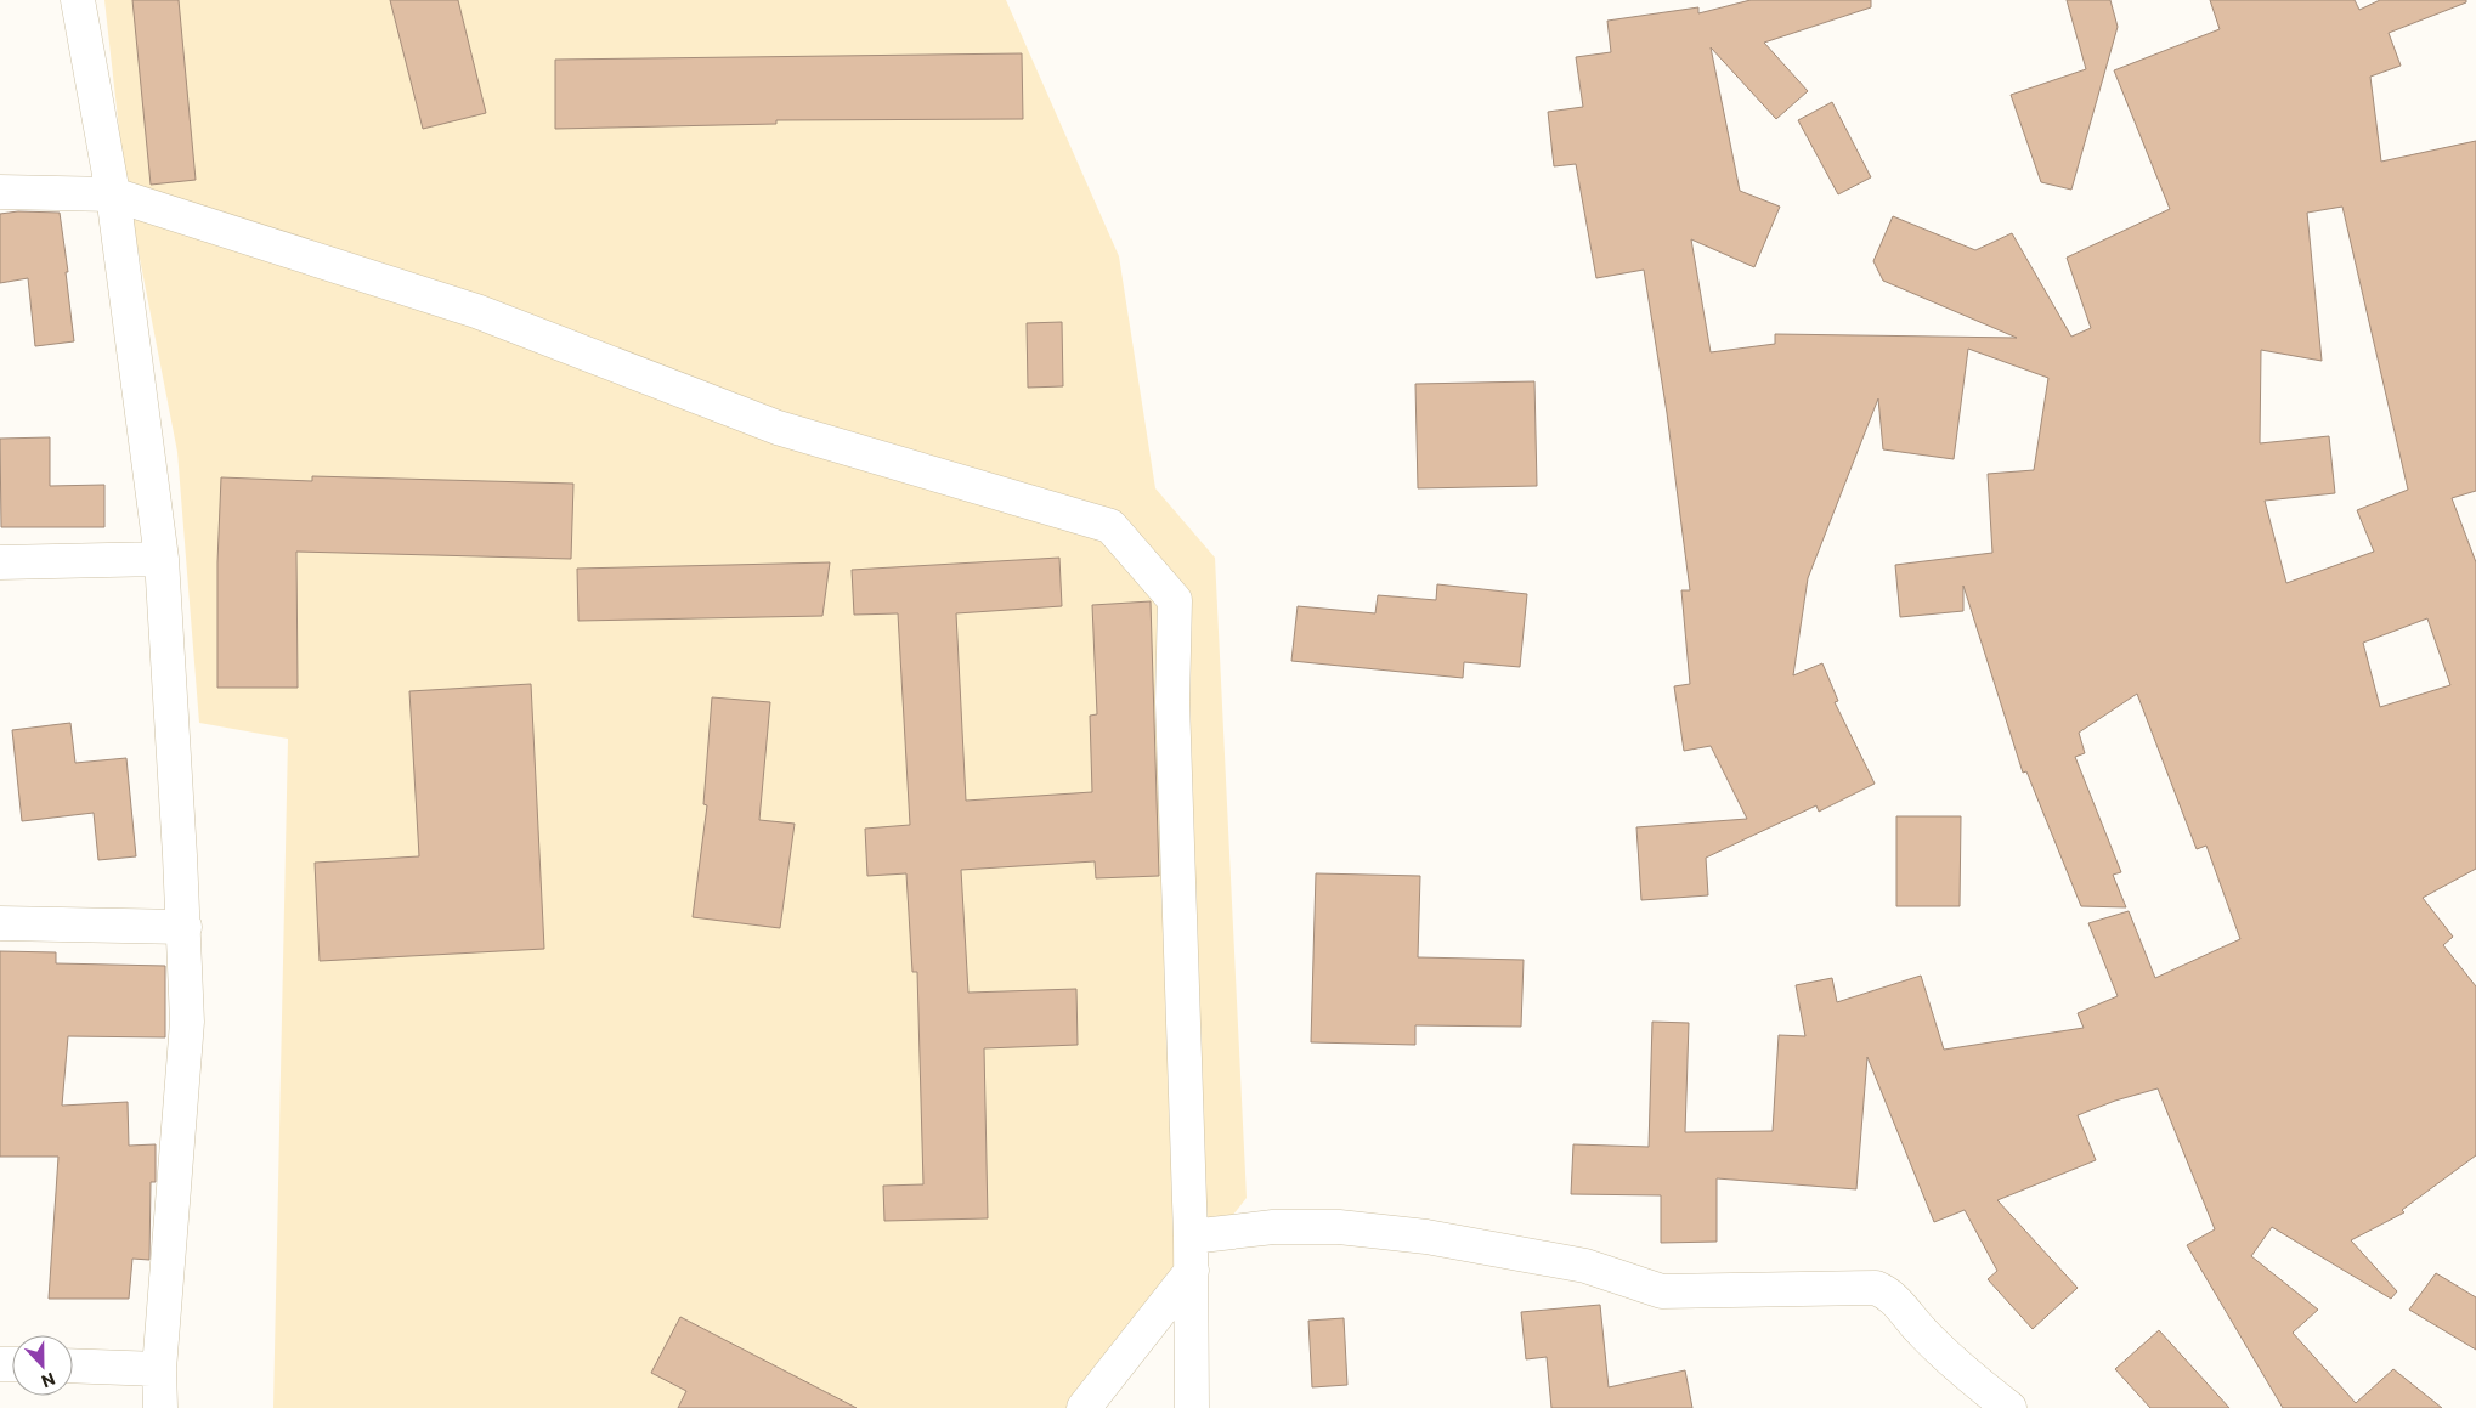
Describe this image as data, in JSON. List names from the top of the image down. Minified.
{"north":"bottom"}
